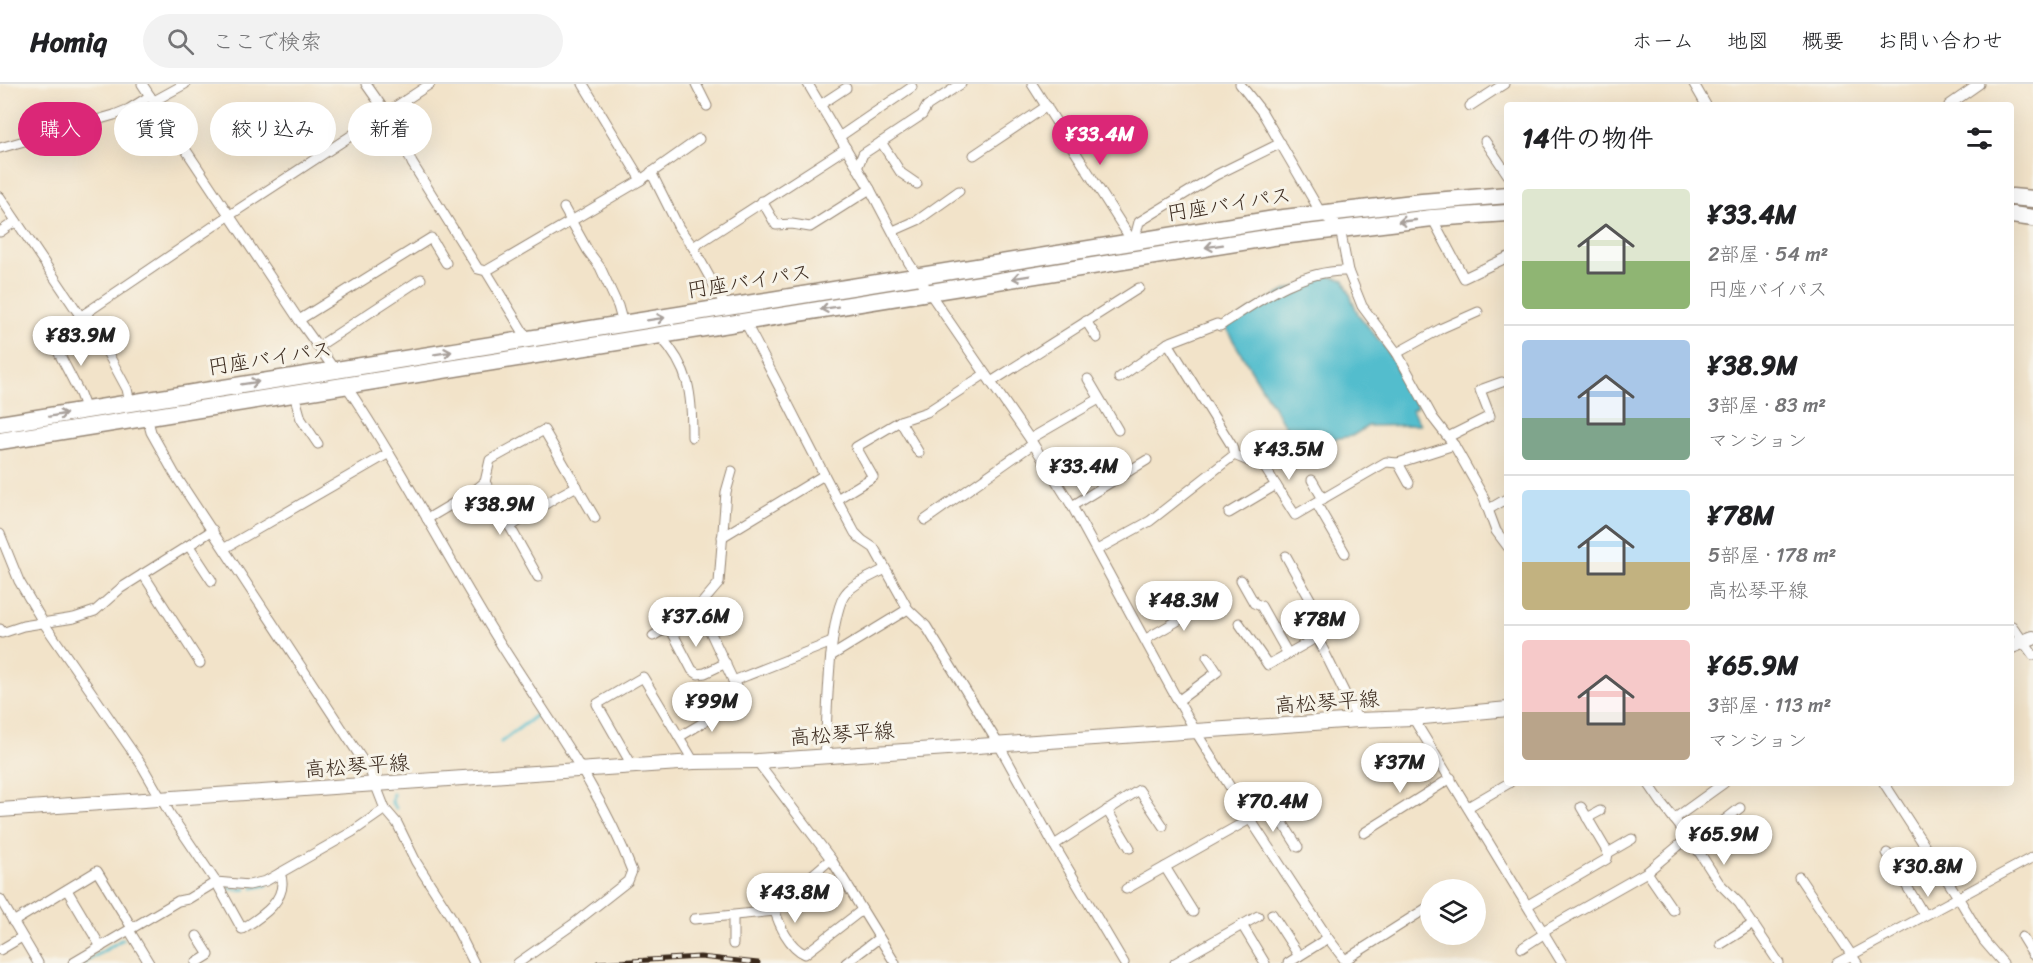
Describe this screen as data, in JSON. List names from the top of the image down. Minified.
{"streets":{"highway":["円座バイパス"],"main road":["高松琴平線"]},"page":{"header":"Homiq","search":"ここで検索","nav":["ホーム","地図","概要","お問い合わせ"],"chip":["購入","賃貸","絞り込み","新着"],"heading":"14件の物件","price":["¥33.4M","¥83.9M","¥43.5M","¥33.4M","¥38.9M","¥48.3M","¥37.6M","¥78M","¥99M","¥37M","¥70.4M","¥65.9M","¥30.8M","¥43.8M"],"list":[{"name":"¥33.4M","note":"2部屋 · 54 m² · 円座バイパス"},{"name":"¥38.9M","note":"3部屋 · 83 m² · マンション"},{"name":"¥78M","note":"5部屋 · 178 m² · 高松琴平線"},{"name":"¥65.9M","note":"3部屋 · 113 m² · マンション"}]}}
